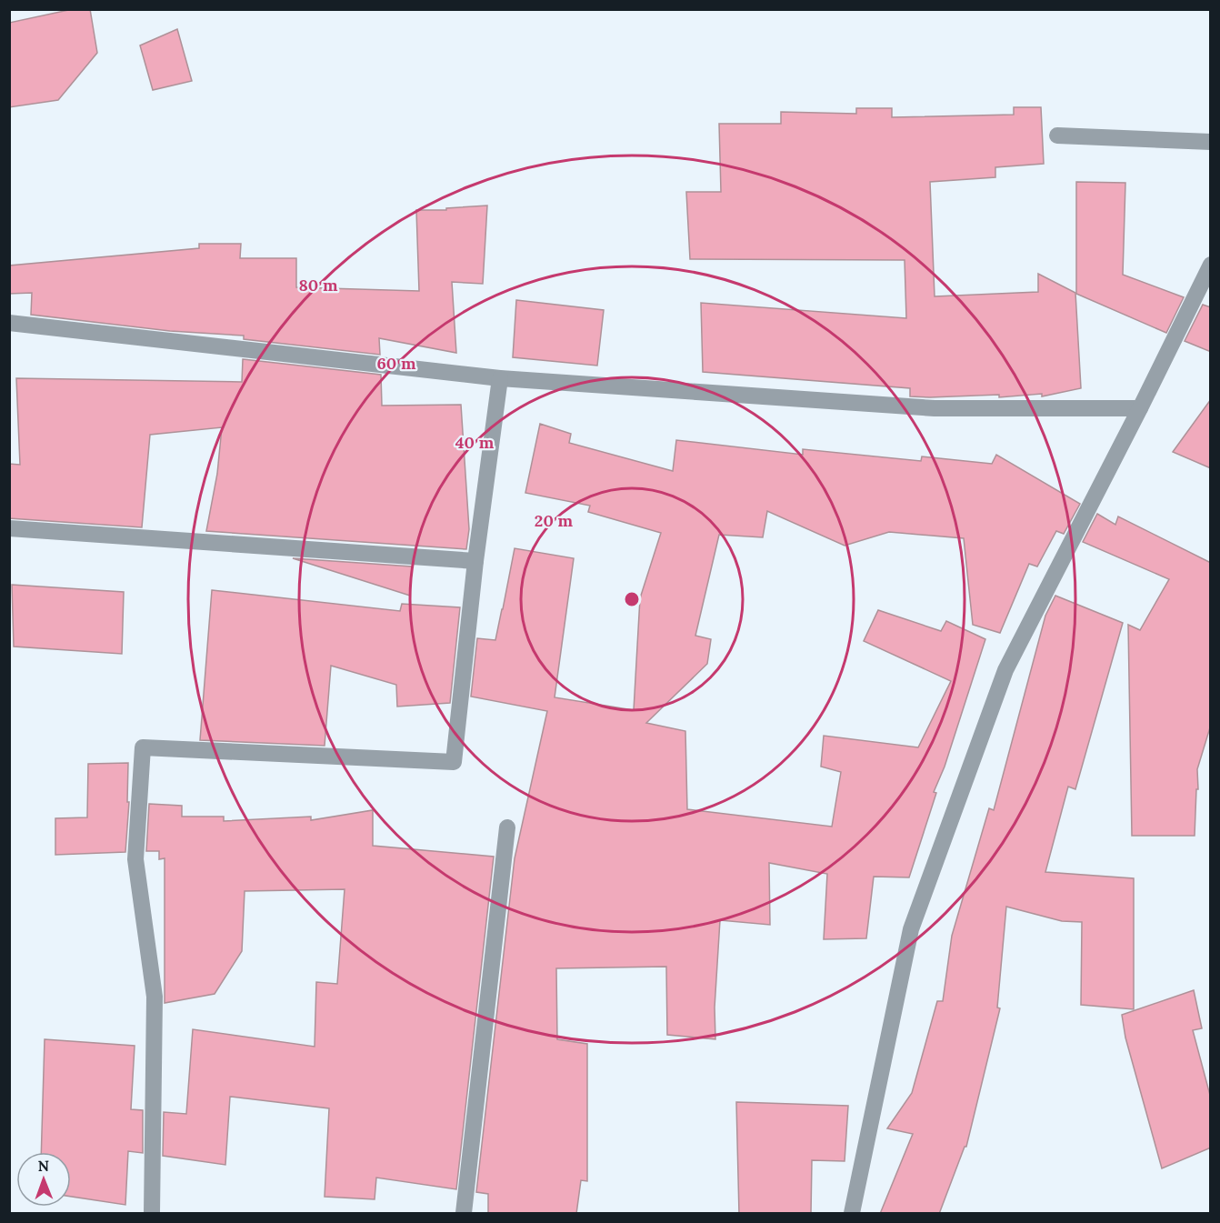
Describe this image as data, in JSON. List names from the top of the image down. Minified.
{"north":"top","rings":["80 m","60 m","40 m","20 m"]}
